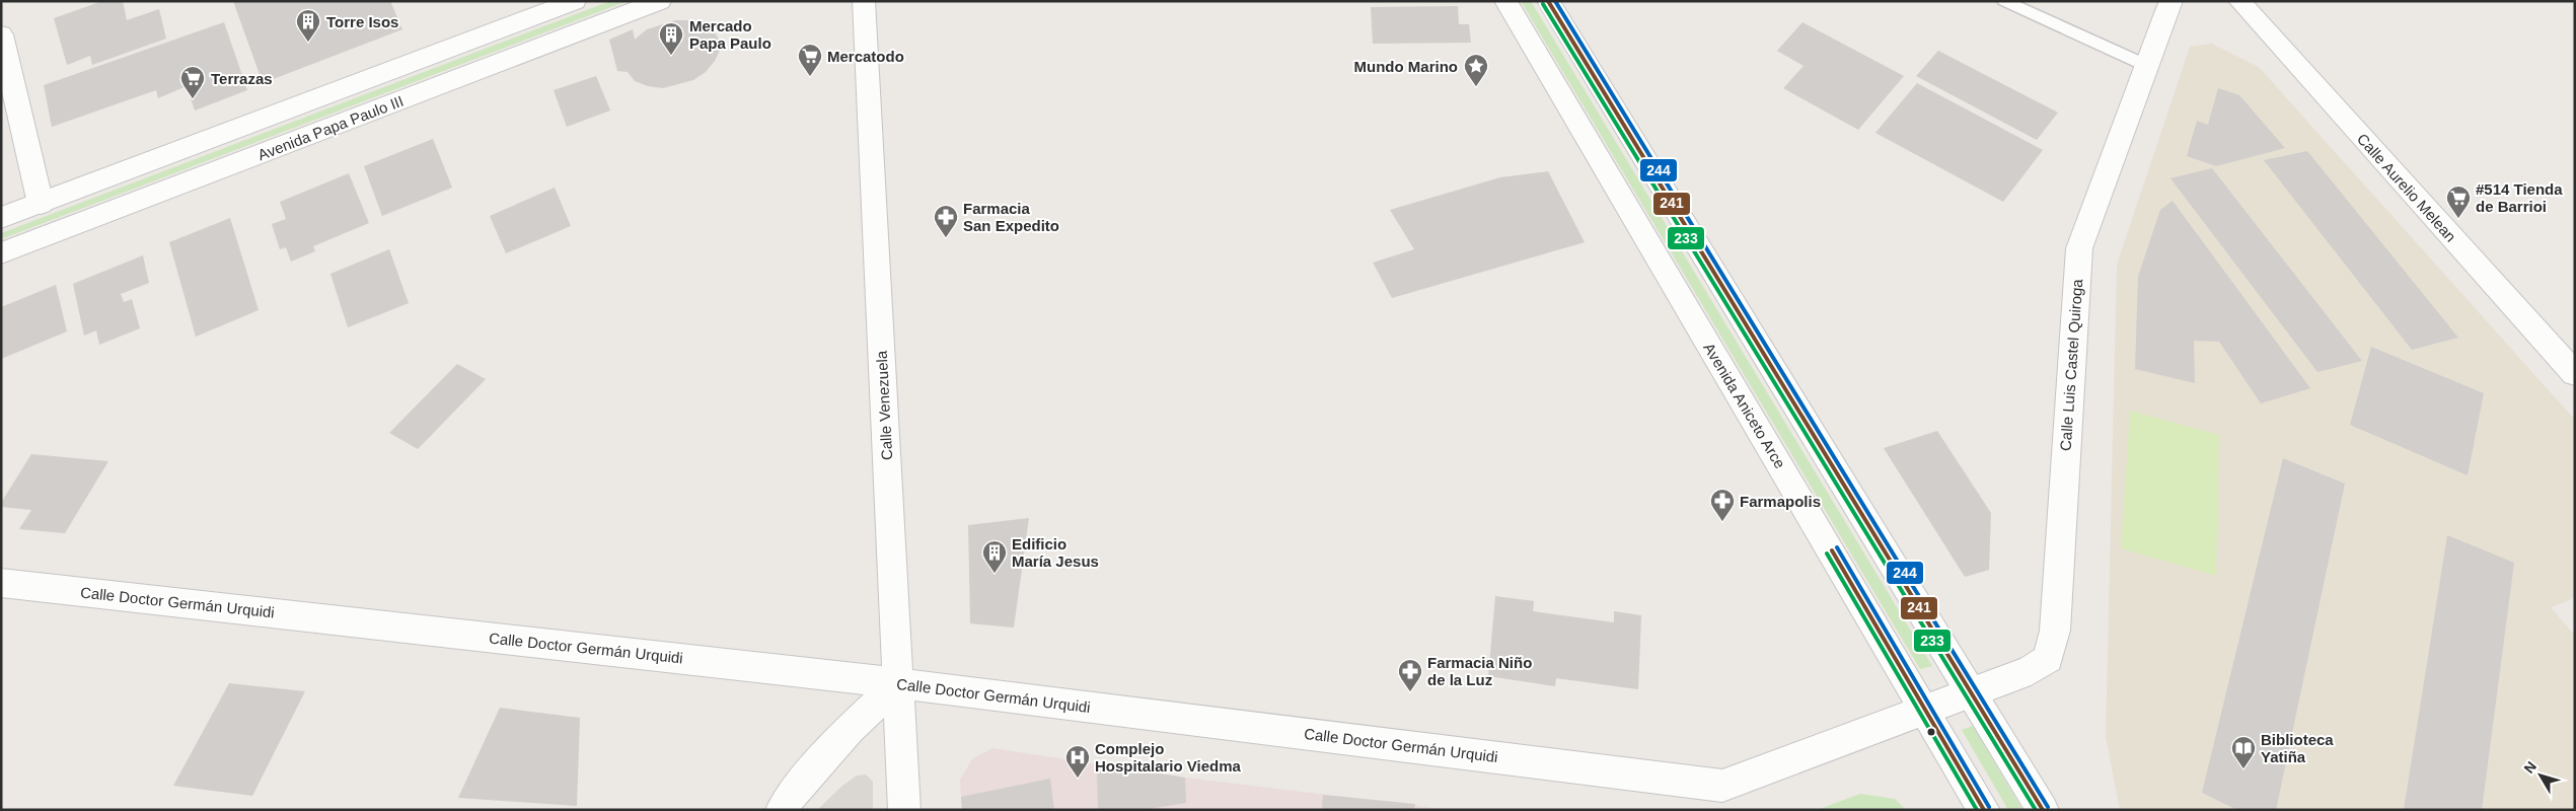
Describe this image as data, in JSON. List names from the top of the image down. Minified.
{"streets":{"street":["Avenida Papa Paulo III","Calle Aurelio Melean","Calle Luis Castel Quiroga","Calle Venezuela","Avenida Aniceto Arce","Calle Doctor Germán Urquidi"]},"crossings":[["Calle Luis Castel Quiroga","Calle Doctor Germán Urquidi"],["Calle Venezuela","Calle Doctor Germán Urquidi"],["Avenida Aniceto Arce","Calle Doctor Germán Urquidi"]],"places":{"building":["Torre Isos","Mercado Papa Paulo","Edificio María Jesus"],"supermarket":["Mercatodo","Terrazas","#514 Tienda de Barrioi"],"place":["Mundo Marino"],"pharmacy":["Farmacia San Expedito","Farmapolis","Farmacia Niño de la Luz"],"library":["Biblioteca Yatiña"],"hospital":["Complejo Hospitalario Viedma"]},"lines":["transit line 241","transit line 244","transit line 233"],"north":"top left"}
